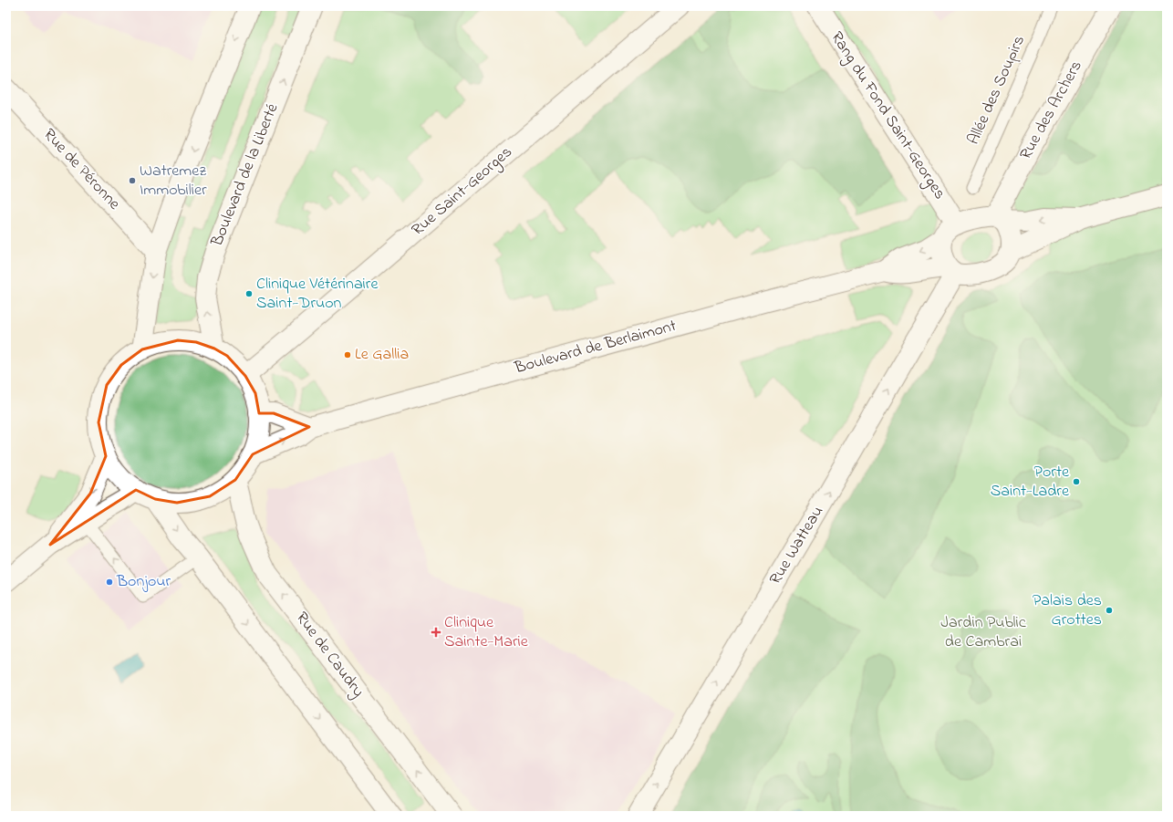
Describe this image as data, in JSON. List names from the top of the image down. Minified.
{"streets":{"street":["Rue des Archers","Rang du Fond Saint-Georges","Rue de Péronne","Boulevard de la Liberté","Rue Saint-Georges","Boulevard de Berlaimont","Rue Watteau","Rue de Caudry"],"lane":["Allée des Soupirs"]},"crossings":[["Rue des Archers","Rang du Fond Saint-Georges"],["Rue des Archers","Boulevard de Berlaimont"],["Rue des Archers","Rue Watteau"],["Rang du Fond Saint-Georges","Boulevard de Berlaimont"],["Rang du Fond Saint-Georges","Rue Watteau"],["Boulevard de Berlaimont","Rue Watteau"]],"one_way":["Rue Watteau"],"parks":["Jardin Public de Cambrai"],"places":{"other":["Watremez Immobilier","Clinique Vétérinaire Saint-Druon","Le Gallia","Porte Saint-Ladre","Bonjour","Palais des Grottes"],"health":["Clinique Sainte-Marie"]}}
